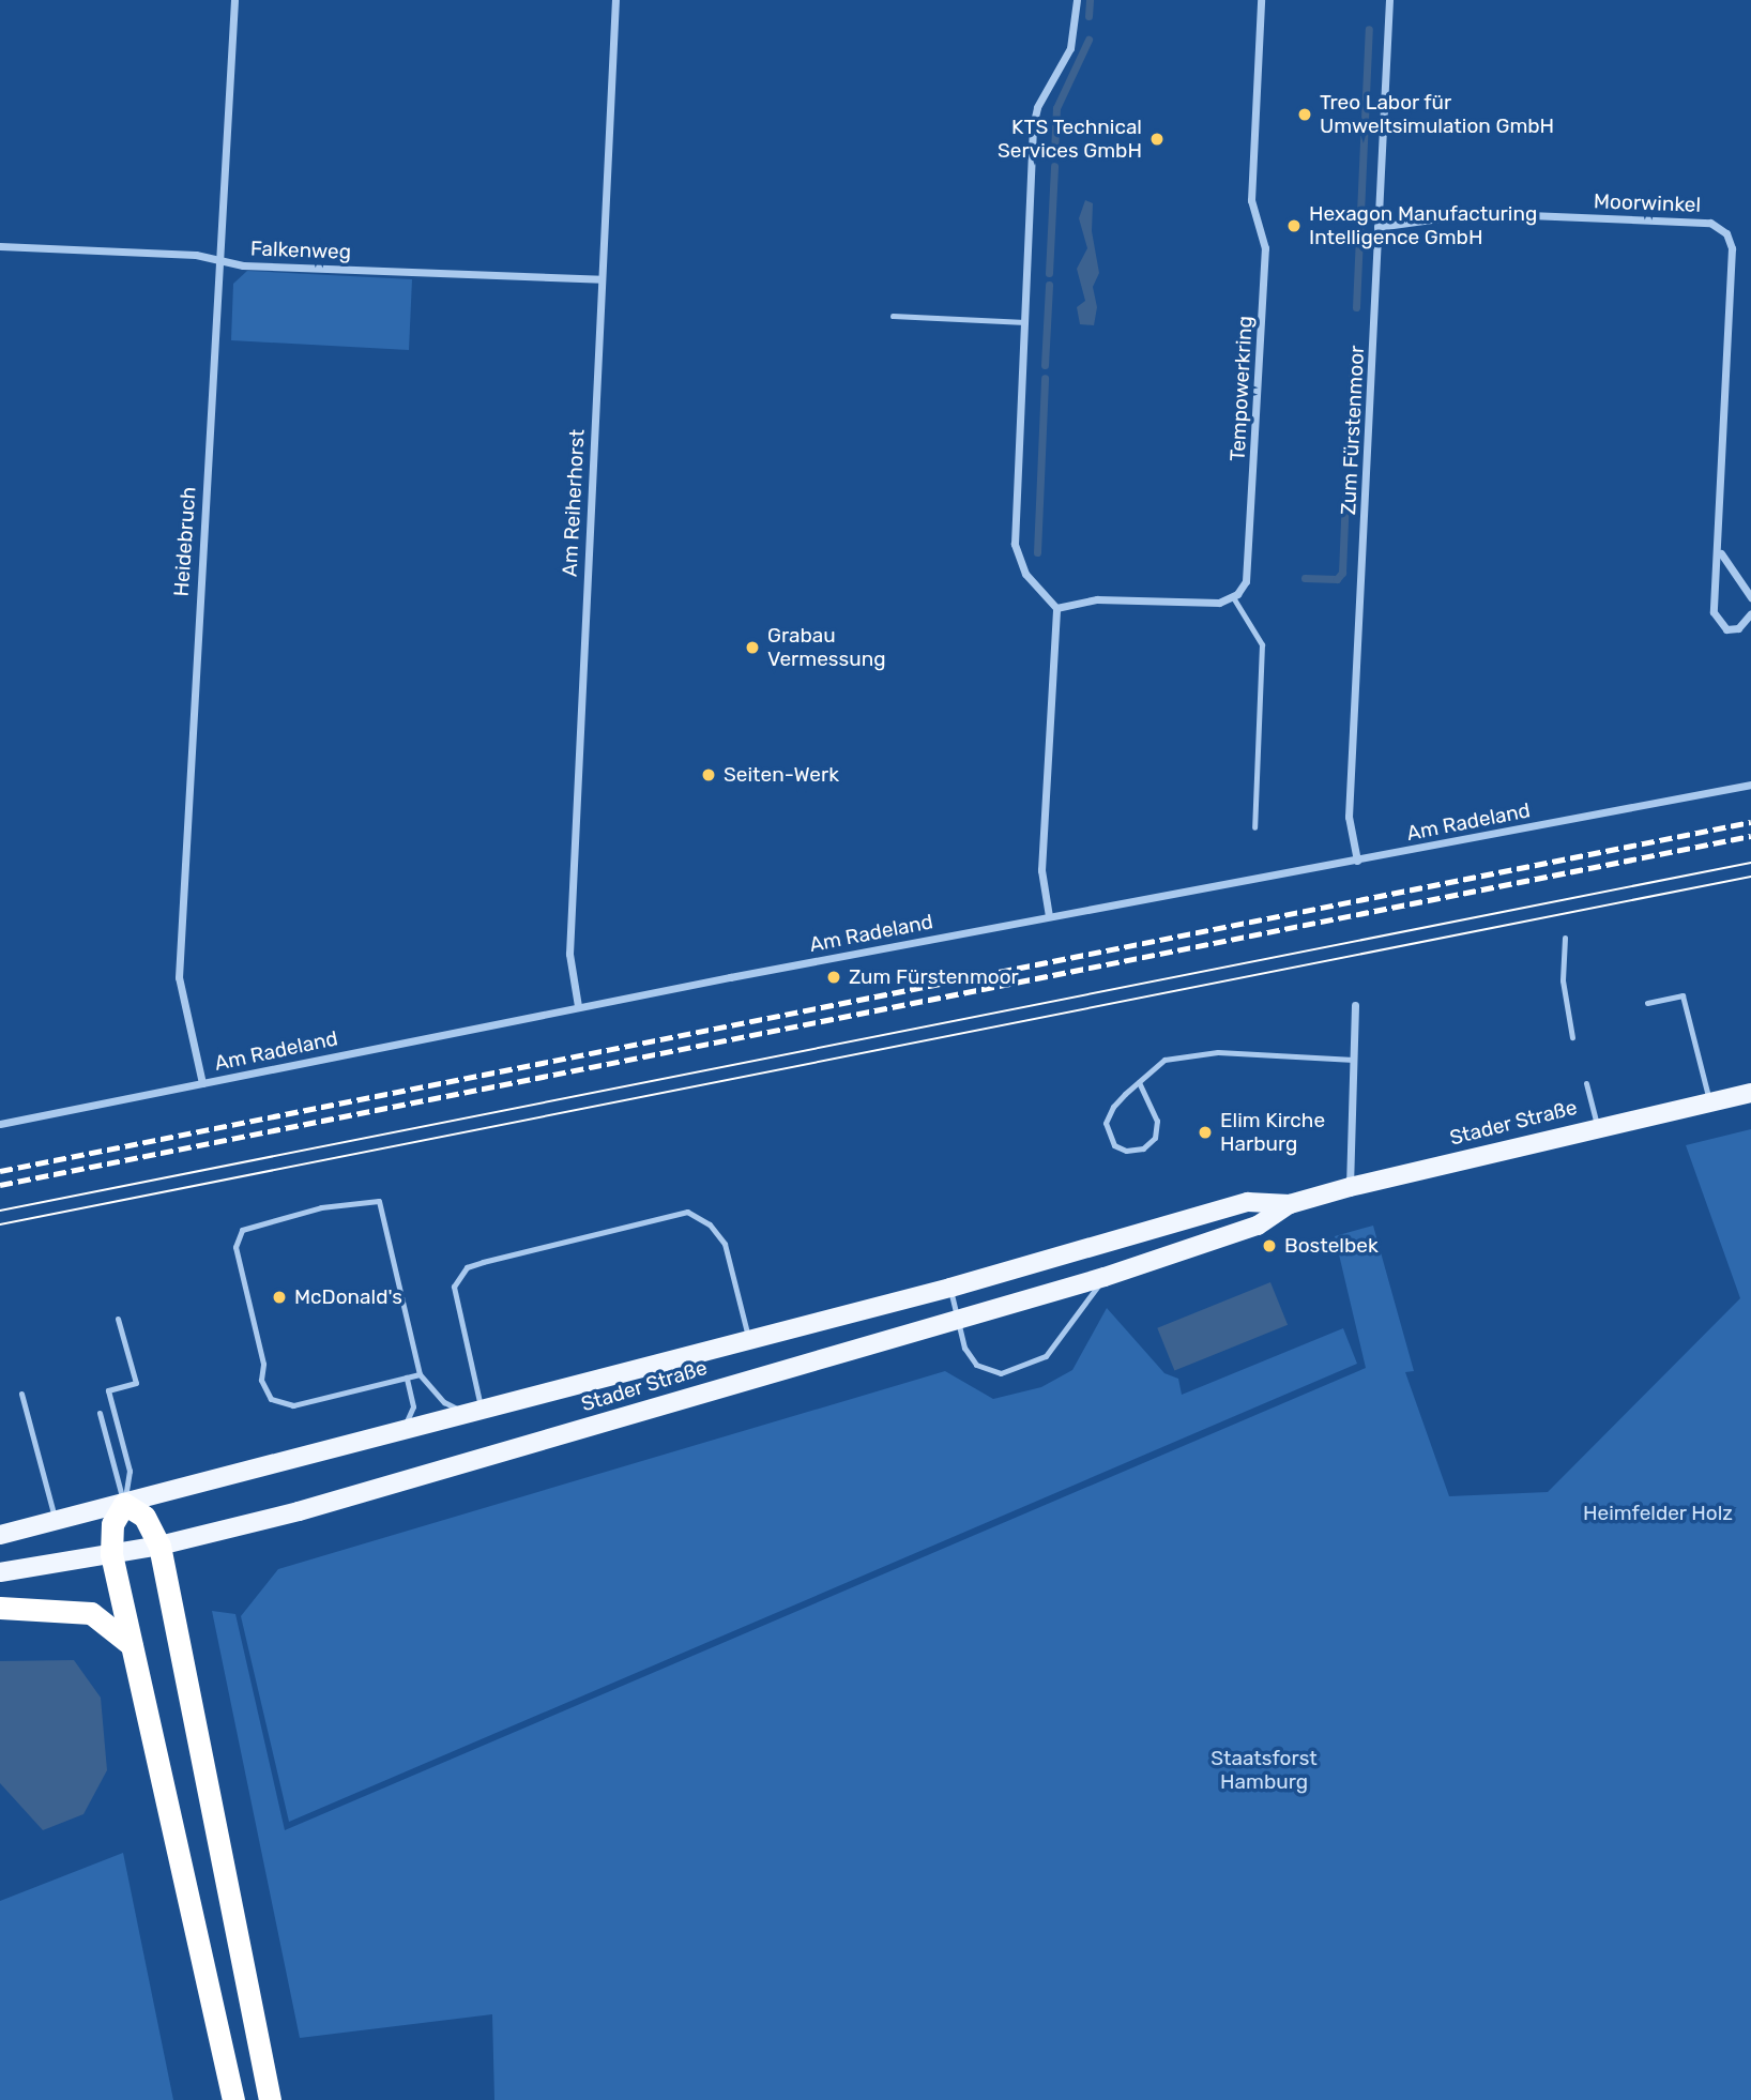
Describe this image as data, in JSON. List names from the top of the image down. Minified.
{"streets":{"main road":["Stader Straße"],"street":["Moorwinkel","Falkenweg","Tempowerkring","Zum Fürstenmoor","Am Reiherhorst","Heidebruch","Am Radeland"]},"crossings":[["Moorwinkel","Zum Fürstenmoor"],["Falkenweg","Am Reiherhorst"],["Falkenweg","Heidebruch"],["Zum Fürstenmoor","Am Radeland"],["Am Reiherhorst","Am Radeland"],["Heidebruch","Am Radeland"]],"parks":["Heimfelder Holz","Staatsforst Hamburg"],"places":["Treo Labor für Umweltsimulation GmbH","KTS Technical Services GmbH","Hexagon Manufacturing Intelligence GmbH","Grabau Vermessung","Seiten-Werk","Zum Fürstenmoor","Elim Kirche Harburg","Bostelbek","McDonald's"]}
